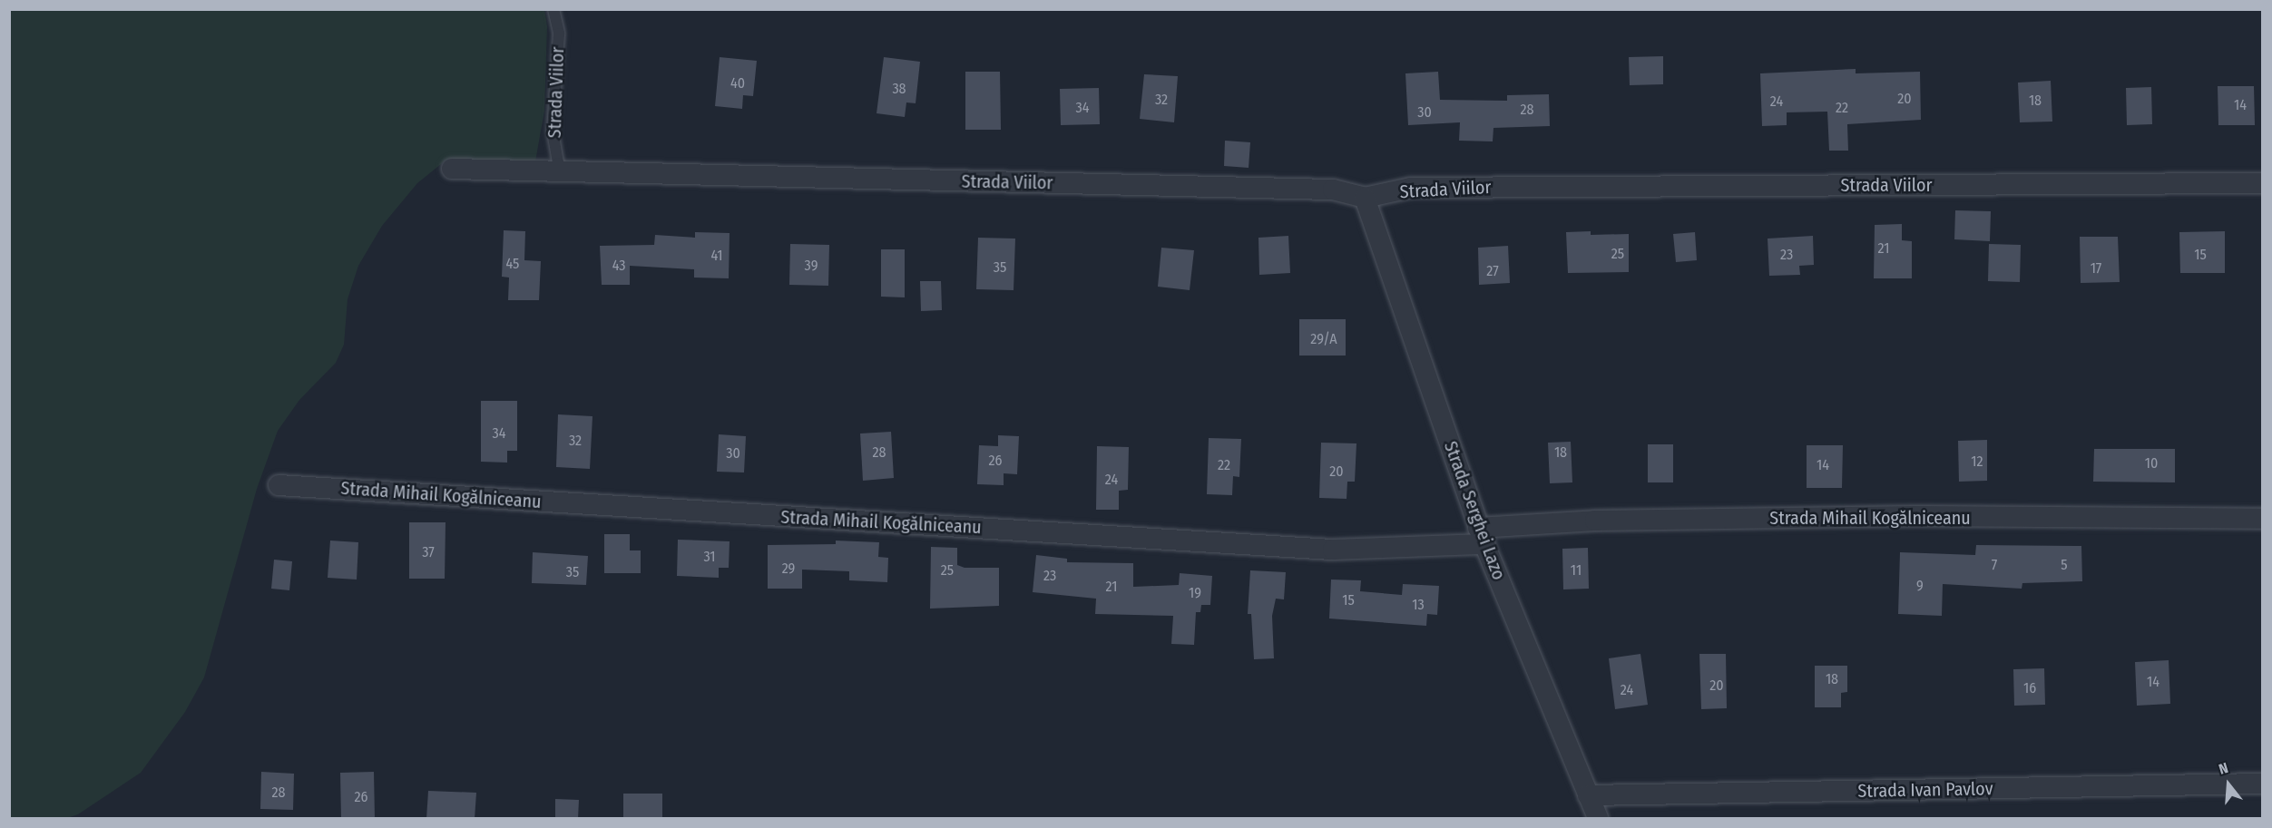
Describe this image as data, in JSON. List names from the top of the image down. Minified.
{"streets":{"street":["Strada Viilor","Strada Mihail Kogălniceanu","Strada Serghei Lazo","Strada Ivan Pavlov"]},"crossings":[["Strada Viilor","Strada Serghei Lazo"],["Strada Mihail Kogălniceanu","Strada Serghei Lazo"],["Strada Serghei Lazo","Strada Ivan Pavlov"]],"house_numbers":["40","38","20","32","18","24","14","34","22","28","30","21","25","23","15","41","45","43","39","35","17","27","29/A","34","32","28","18","30","26","12","10","22","14","20","24","37","31","7","5","29","25","11","35","23","9","21","19","15","13","18","14","20","16","24","28","26"],"north":"top"}
